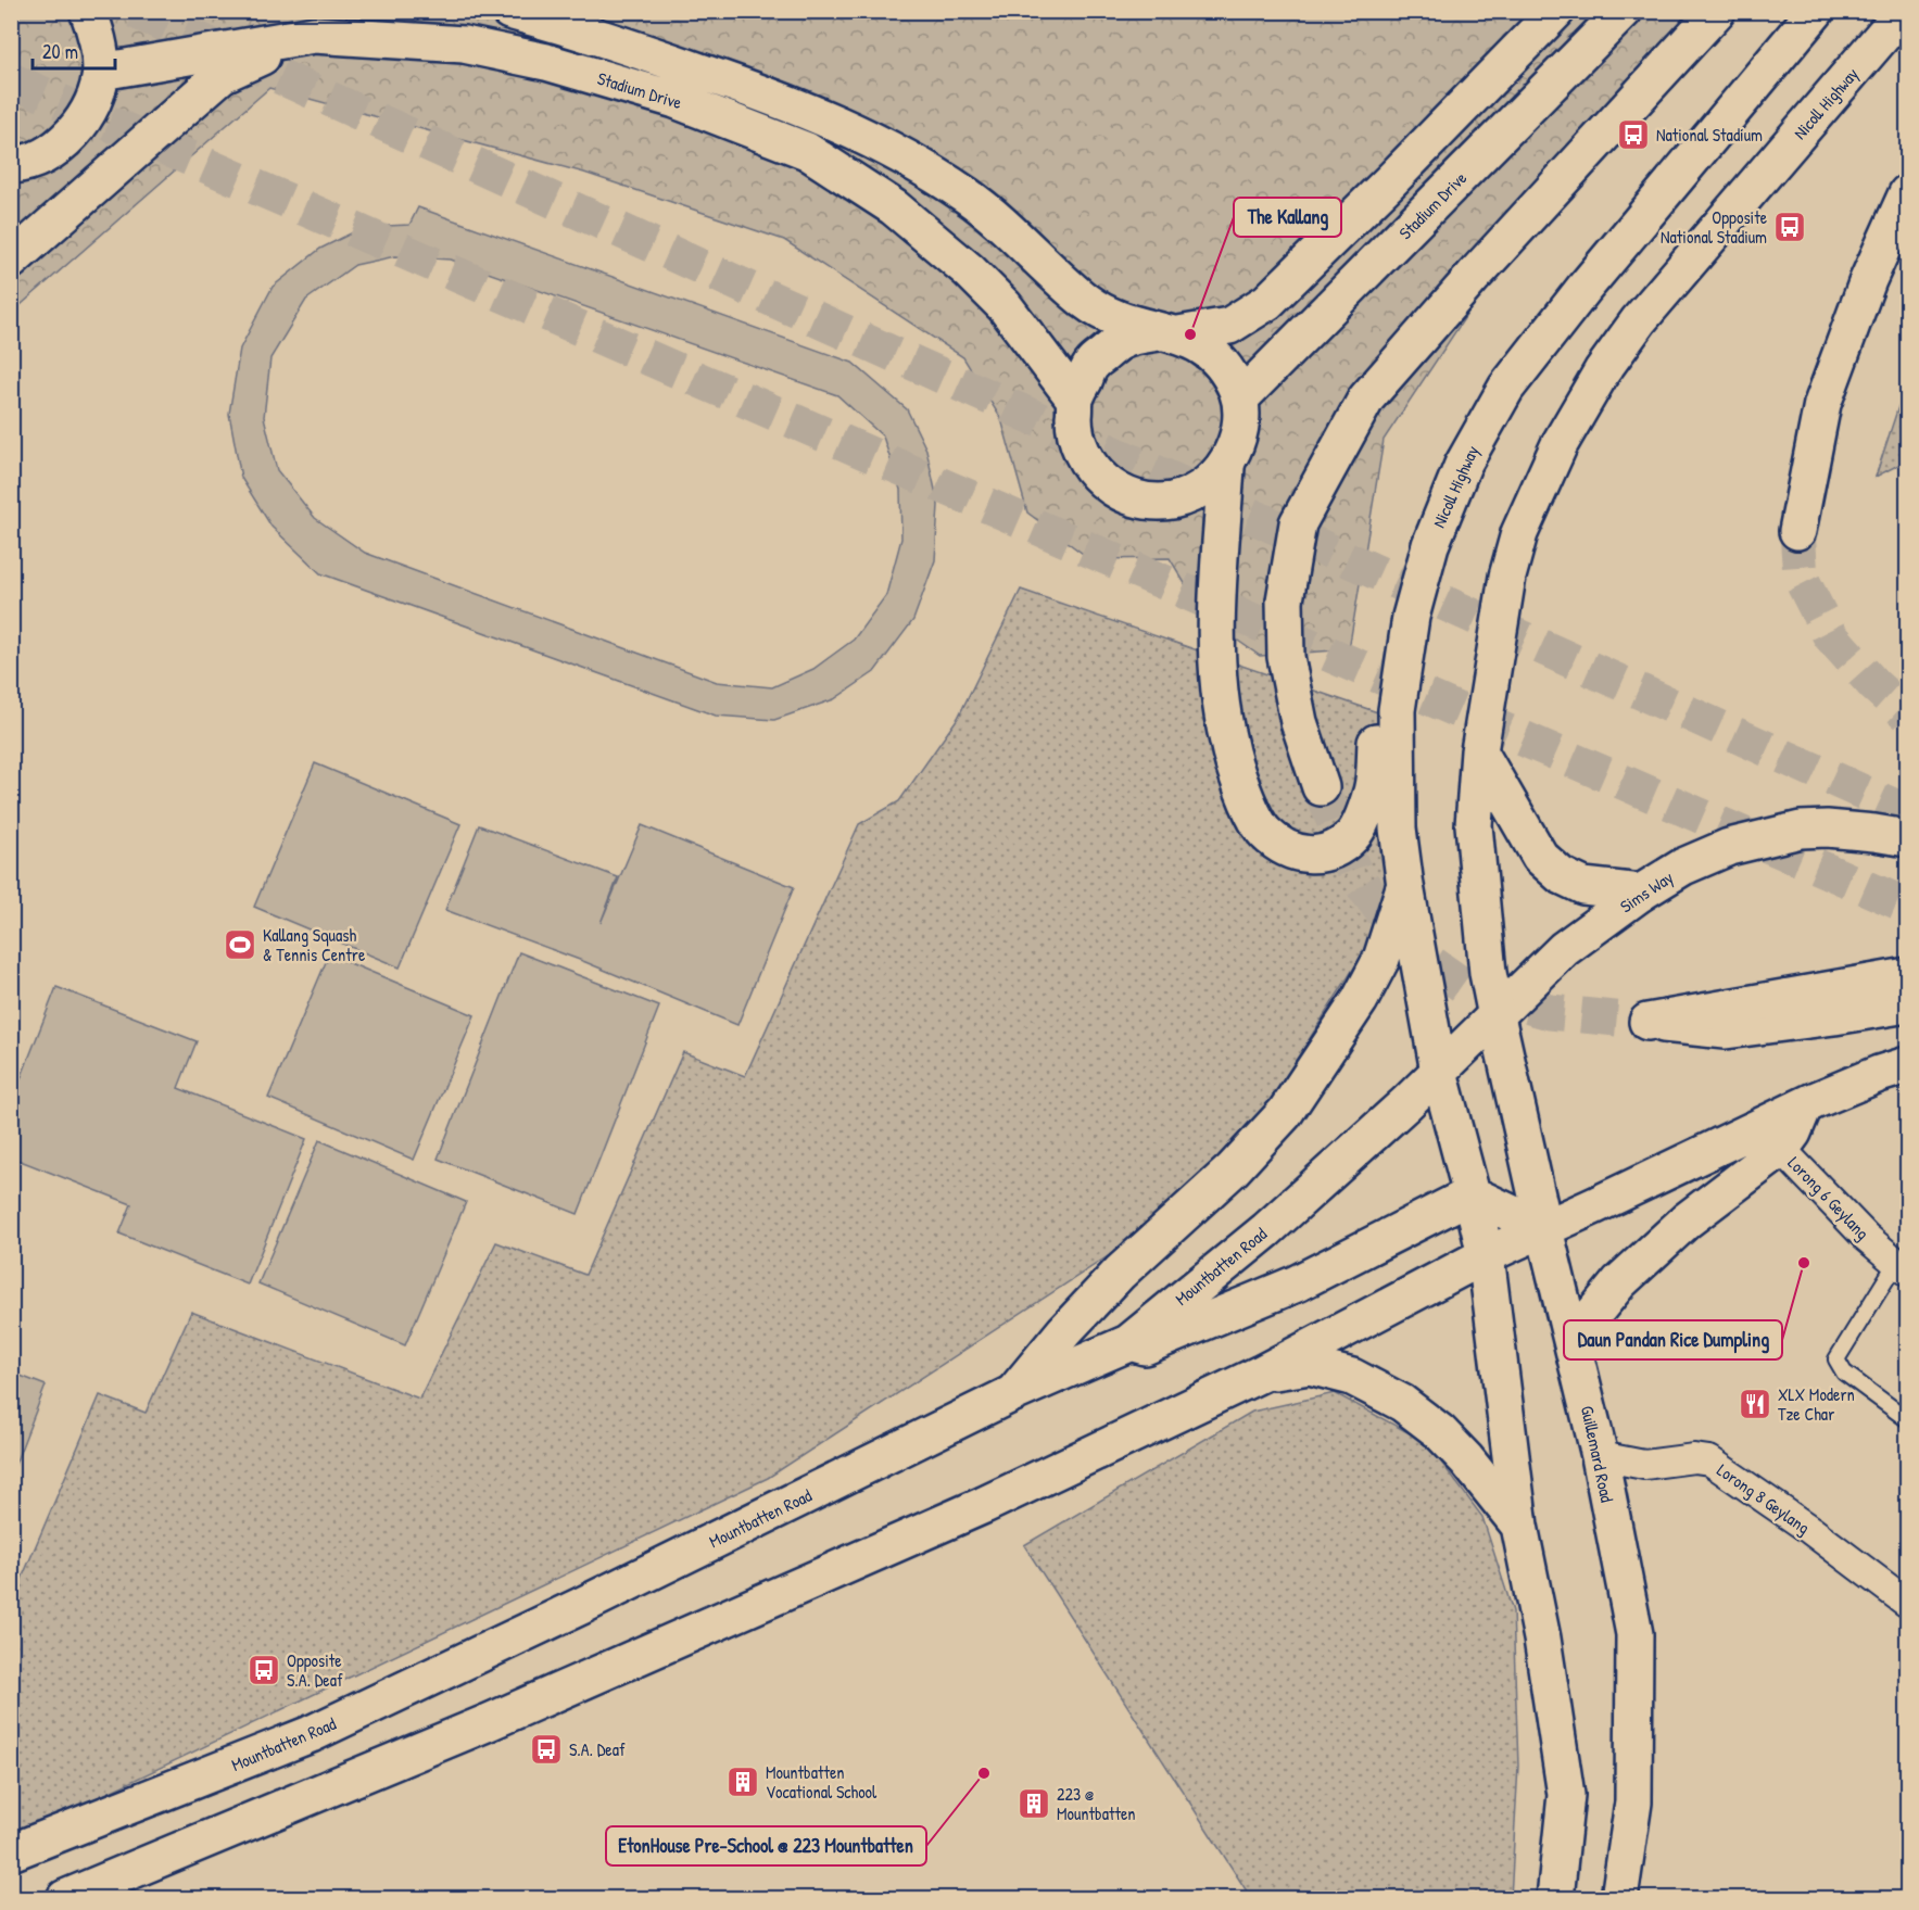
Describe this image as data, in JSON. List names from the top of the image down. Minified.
{"streets":{"main road":["Stadium Drive","Nicoll Highway","Sims Way","Mountbatten Road","Guillemard Road"],"street":["Lorong 6 Geylang","Lorong 8 Geylang"]},"crossings":[["Nicoll Highway","Sims Way"],["Nicoll Highway","Mountbatten Road"],["Nicoll Highway","Guillemard Road"],["Sims Way","Mountbatten Road"],["Sims Way","Guillemard Road"],["Guillemard Road","Lorong 8 Geylang"]],"places":{"bus stop":["National Stadium","Opposite National Stadium","Opposite S.A. Deaf","S.A. Deaf"],"other":["The Kallang","Daun Pandan Rice Dumpling","EtonHouse Pre-School @ 223 Mountbatten"],"sports":["Kallang Squash & Tennis Centre"],"restaurant":["XLX Modern Tze Char"],"building":["Mountbatten Vocational School","223 @ Mountbatten"]},"scale_bar":"20 m"}
